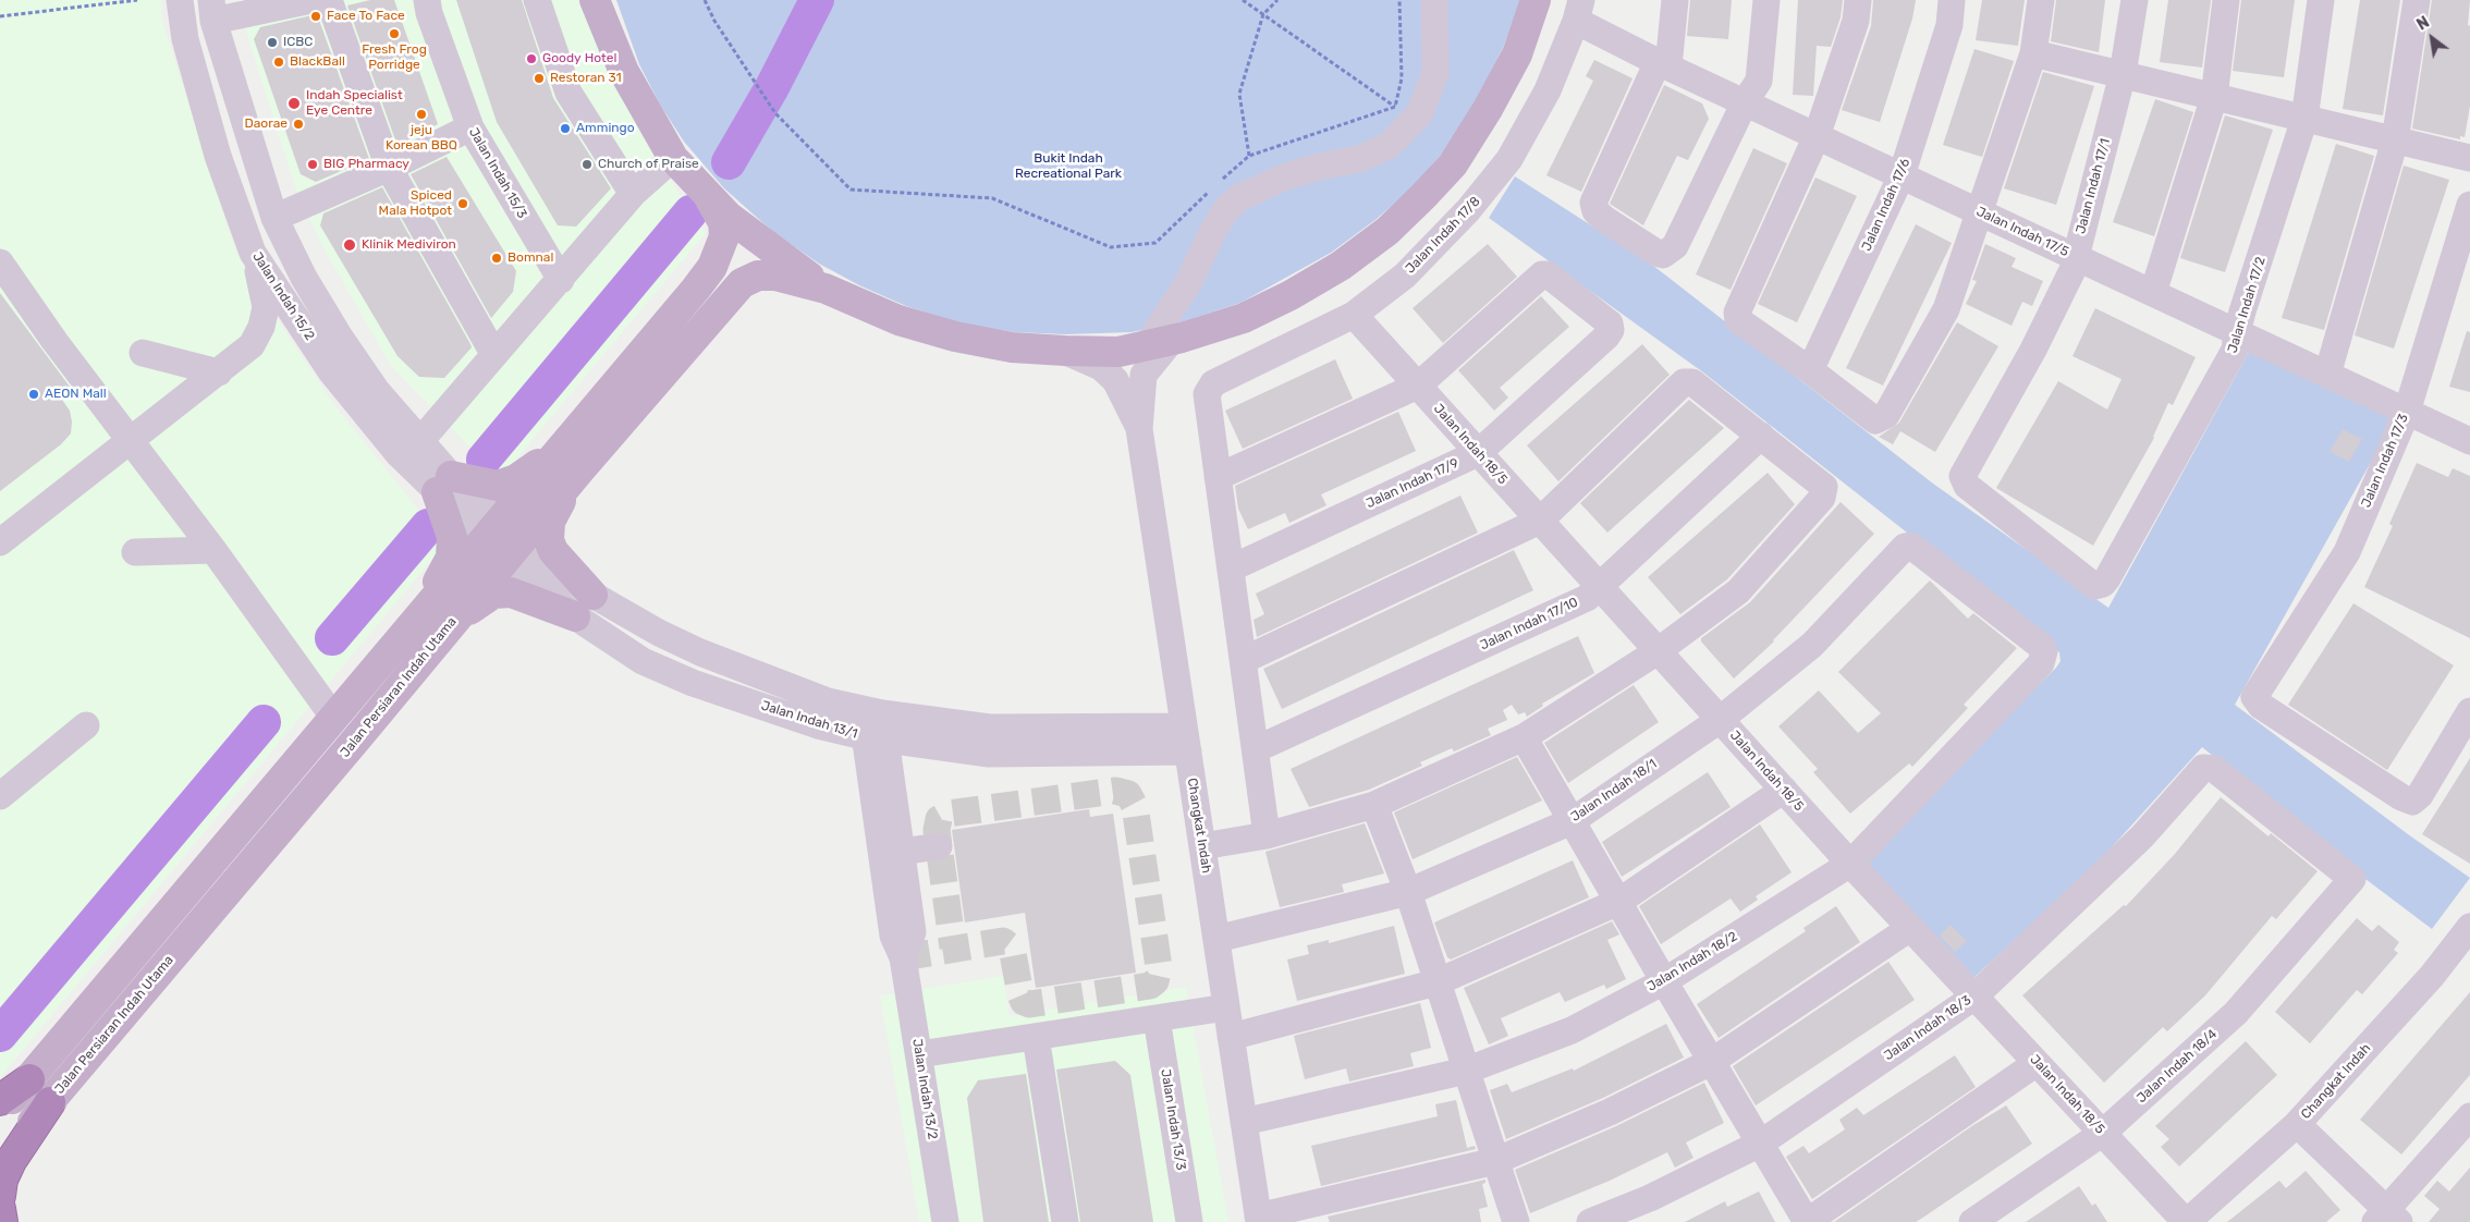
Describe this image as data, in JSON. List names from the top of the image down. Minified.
{"streets":{"main road":["Jalan Persiaran Indah Utama"],"street":["Jalan Indah 15/3","Jalan Indah 17/1","Jalan Indah 17/6","Jalan Indah 17/5","Jalan Indah 17/8","Jalan Indah 15/2","Jalan Indah 17/2","Jalan Indah 18/5","Jalan Indah 17/3","Jalan Indah 17/9","Jalan Indah 17/10","Jalan Indah 13/1","Jalan Indah 18/1","Changkat Indah","Jalan Indah 18/2","Jalan Indah 18/3","Jalan Indah 18/4","Jalan Indah 13/2","Jalan Indah 13/3"]},"crossings":[["Jalan Indah 17/1","Jalan Indah 17/5"],["Jalan Indah 17/1","Jalan Indah 17/2"],["Jalan Indah 17/6","Jalan Indah 17/5"],["Jalan Indah 17/5","Jalan Indah 17/8"],["Jalan Indah 17/5","Jalan Indah 17/2"],["Jalan Indah 17/5","Jalan Indah 17/3"],["Jalan Indah 17/8","Jalan Indah 18/5"],["Jalan Indah 15/2","Jalan Persiaran Indah Utama"],["Jalan Indah 15/2","Jalan Indah 13/1"],["Jalan Indah 18/5","Jalan Indah 17/9"],["Jalan Indah 18/5","Jalan Indah 17/10"],["Jalan Indah 18/5","Jalan Indah 18/1"],["Jalan Indah 18/5","Changkat Indah"],["Jalan Indah 18/5","Jalan Indah 18/2"],["Jalan Indah 18/5","Jalan Indah 18/3"],["Jalan Indah 18/5","Jalan Indah 18/4"],["Jalan Persiaran Indah Utama","Jalan Indah 13/1"],["Jalan Persiaran Indah Utama","Changkat Indah"],["Jalan Indah 13/1","Changkat Indah"],["Jalan Indah 13/1","Jalan Indah 13/2"],["Jalan Indah 18/1","Changkat Indah"],["Jalan Indah 18/1","Jalan Indah 18/2"],["Changkat Indah","Jalan Indah 18/2"],["Jalan Indah 18/3","Jalan Indah 18/4"]],"parks":["Bukit Indah Recreational Park"],"places":["Face To Face","Fresh Frog Porridge","ICBC","Goody Hotel","BlackBall","Restoran 31","Indah Specialist Eye Centre","jeju Korean BBQ","Daorae","Ammingo","BIG Pharmacy","Church of Praise","Spiced Mala Hotpot","Klinik Mediviron","Bomnal","AEON Mall"],"north":"top left"}
